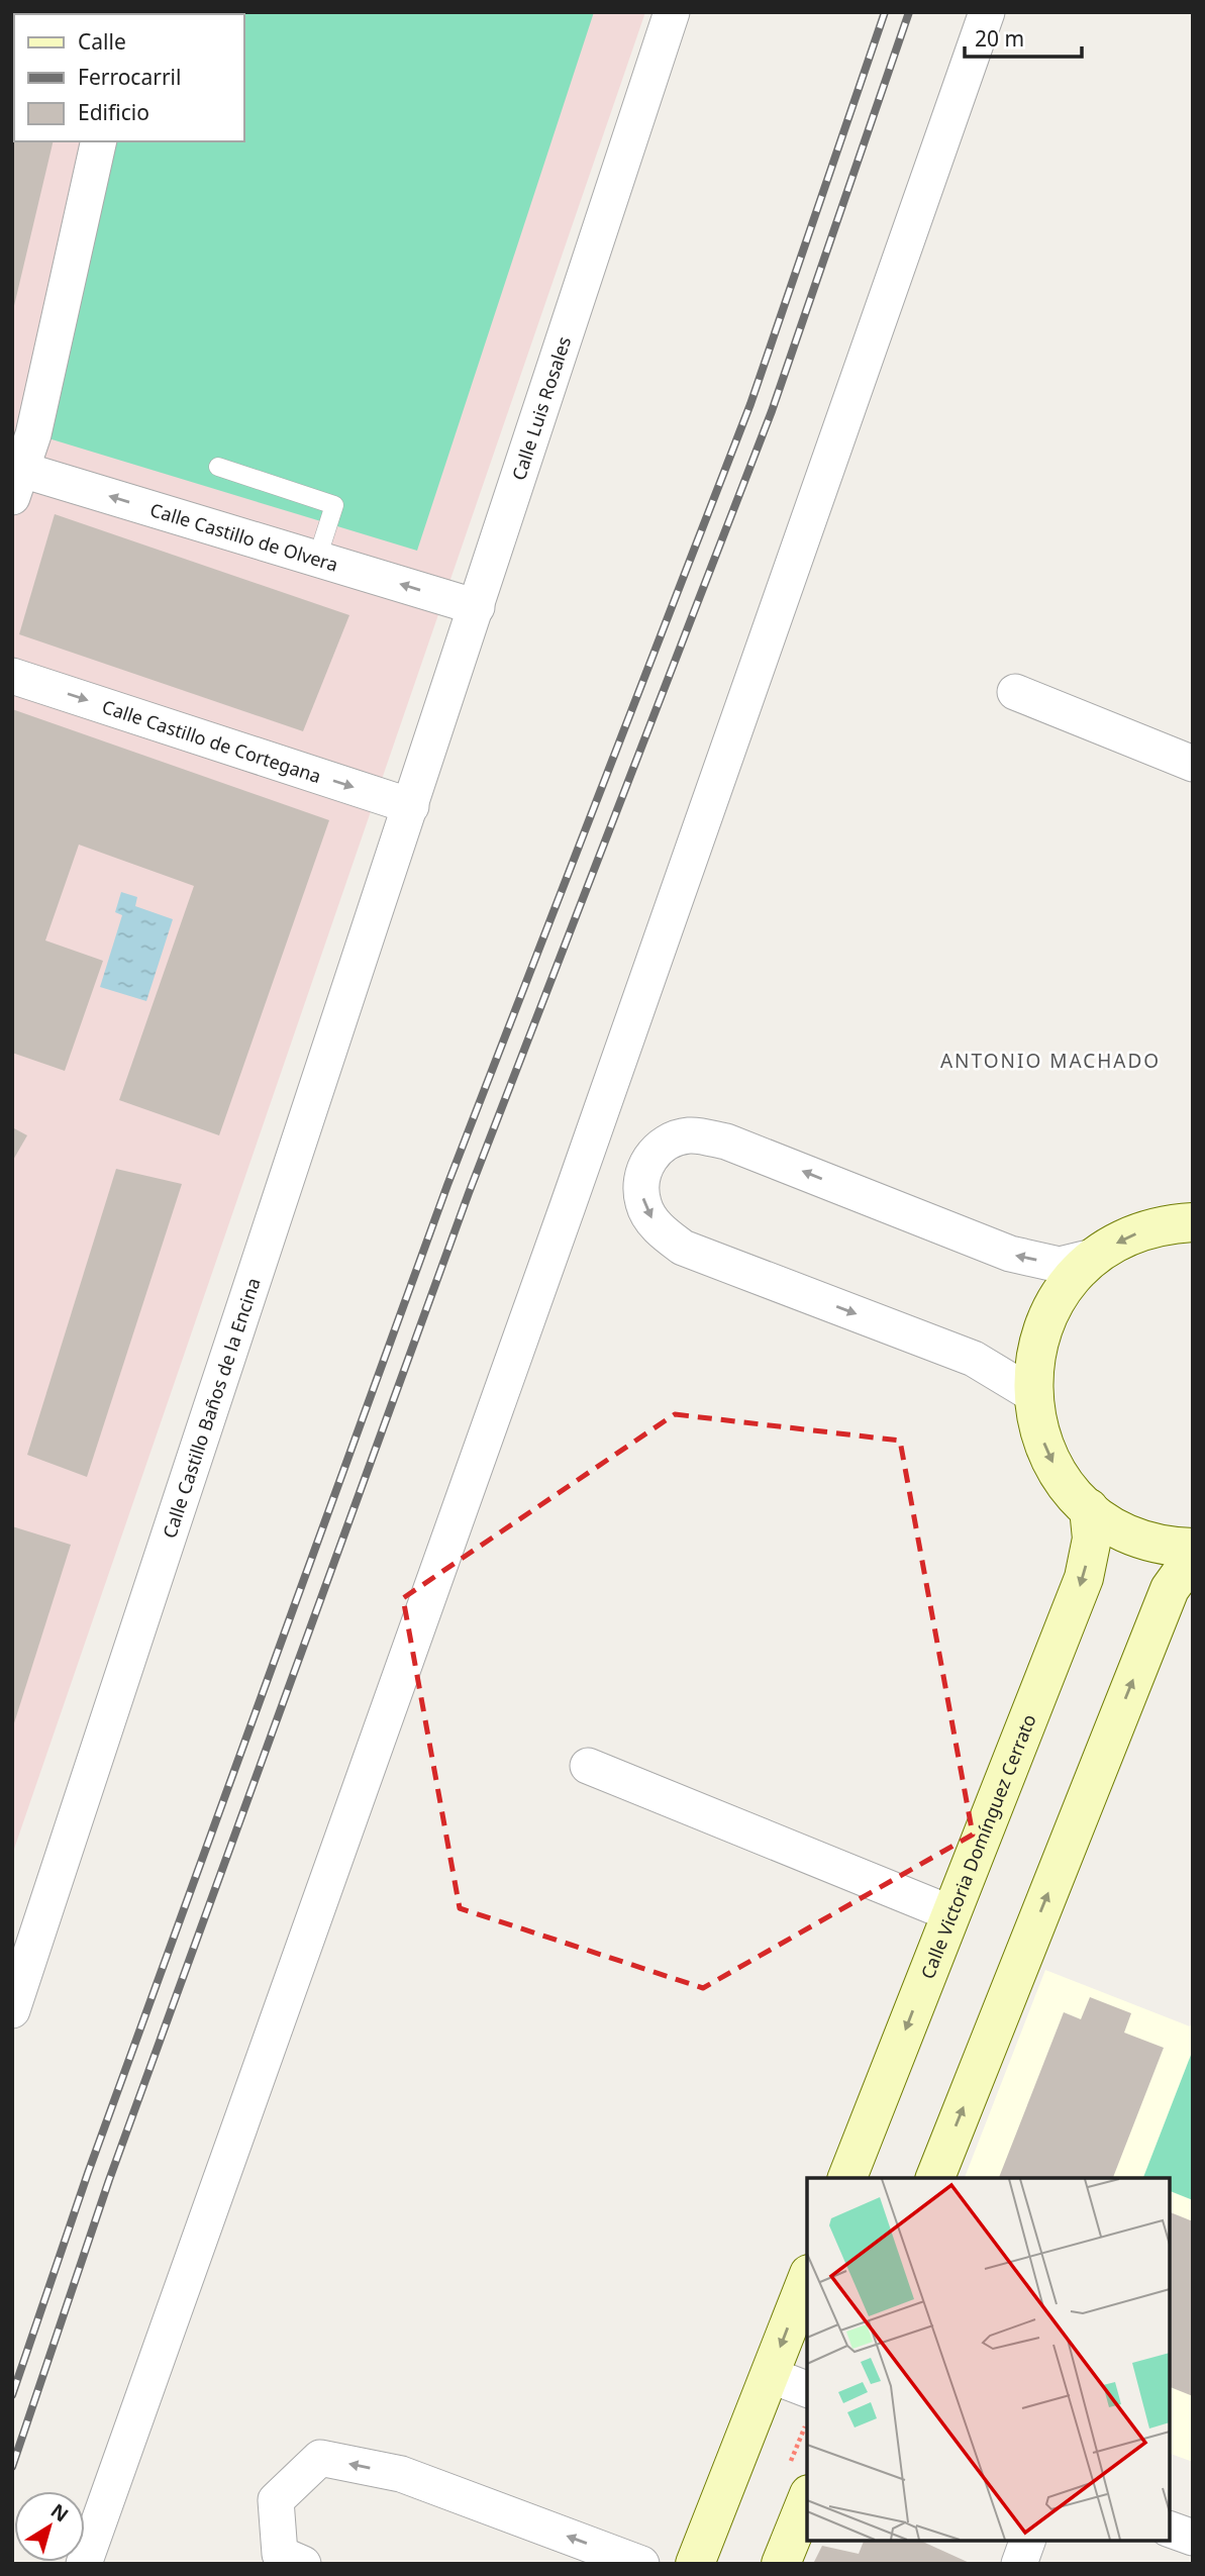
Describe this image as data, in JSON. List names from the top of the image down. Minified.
{"streets":{"street":["Calle Luis Rosales","Calle Castillo de Olvera","Calle Castillo de Cortegana","Calle Castillo Baños de la Encina","Calle Victoria Domínguez Cerrato"]},"crossings":[["Calle Luis Rosales","Calle Castillo de Olvera"],["Calle Luis Rosales","Calle Castillo de Cortegana"],["Calle Luis Rosales","Calle Castillo Baños de la Encina"],["Calle Castillo de Cortegana","Calle Castillo Baños de la Encina"]],"one_way":["Calle Castillo de Olvera","Calle Castillo de Cortegana"],"districts":["ANTONIO MACHADO"],"legend":["Calle","Ferrocarril","Edificio"],"scale_bar":"20 m","north":"top right"}
